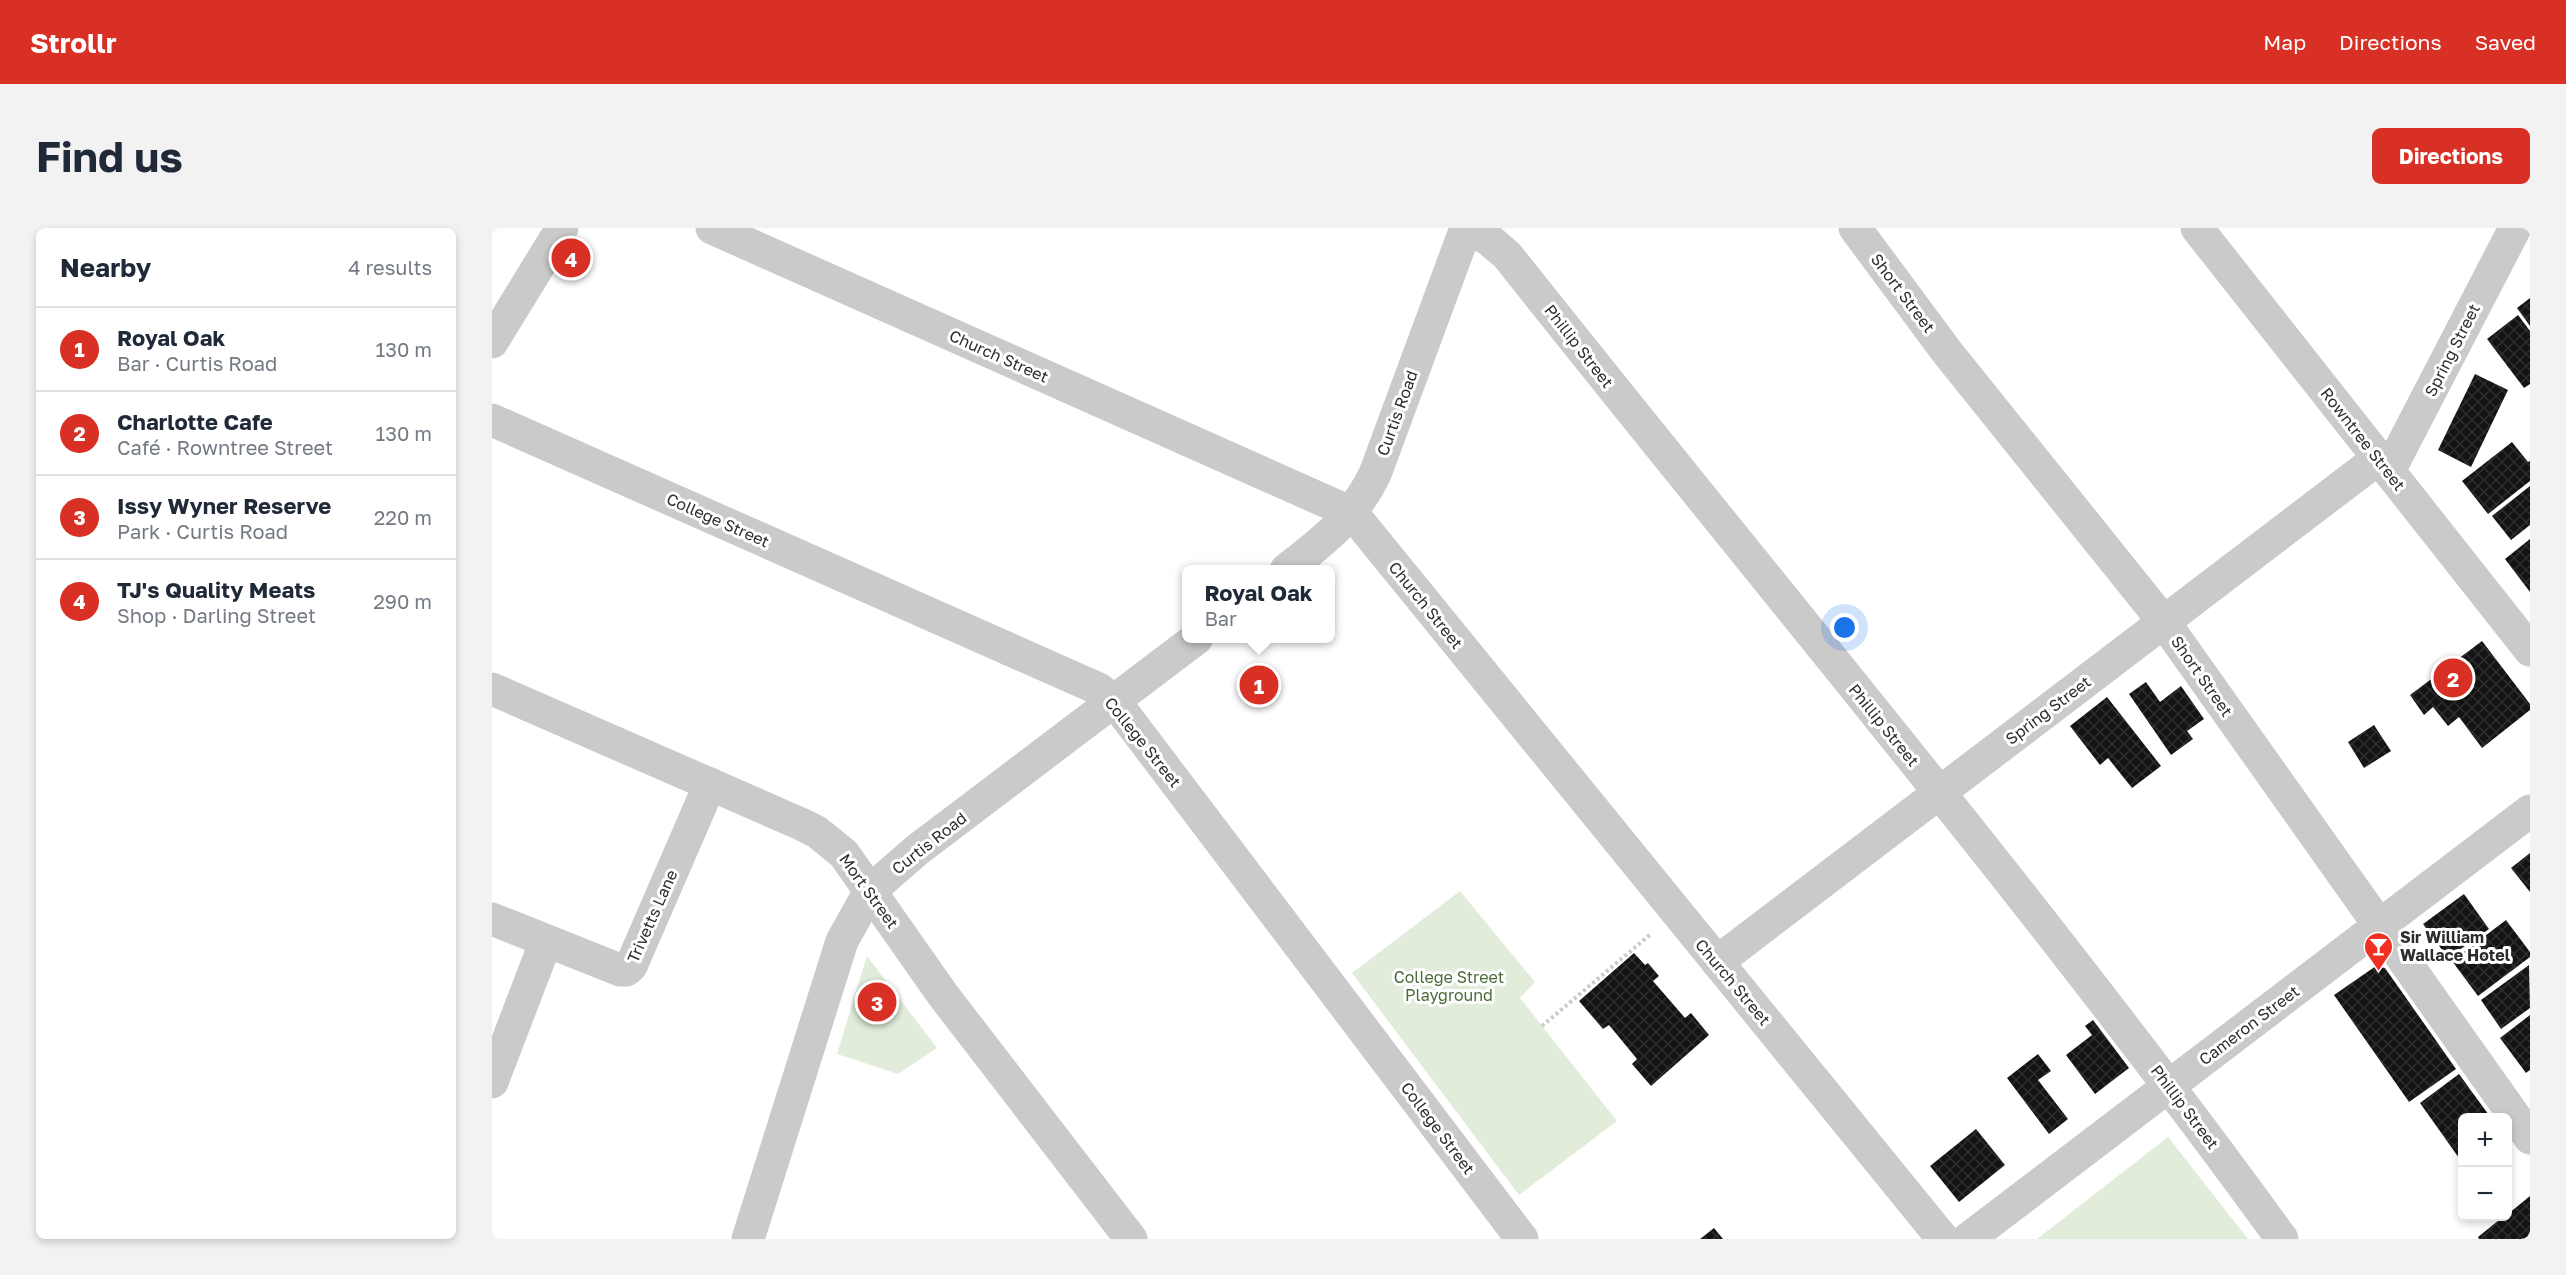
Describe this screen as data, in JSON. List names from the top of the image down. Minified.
{"streets":{"street":["Short Street","Phillip Street","Spring Street","Church Street","Curtis Road","Rowntree Street","College Street","Mort Street","Trivetts Lane","Cameron Street"]},"crossings":[["Short Street","Spring Street"],["Short Street","Cameron Street"],["Phillip Street","Spring Street"],["Phillip Street","Curtis Road"],["Phillip Street","Cameron Street"],["Spring Street","Church Street"],["Spring Street","Rowntree Street"],["Church Street","Curtis Road"],["Curtis Road","College Street"],["Curtis Road","Mort Street"],["Mort Street","Trivetts Lane"]],"parks":["College Street Playground"],"places":{"bar":["Sir William Wallace Hotel"]},"page":{"header":"Strollr","nav":["Map","Directions","Saved"],"buttons":"Directions","title":"Find us","heading":["Nearby","4 results"],"pins":["4","2","1","3"],"list":[{"mark":"1","name":"Royal Oak","note":"Bar · Curtis Road","value":"130 m"},{"mark":"2","name":"Charlotte Cafe","note":"Café · Rowntree Street","value":"130 m"},{"mark":"3","name":"Issy Wyner Reserve","note":"Park · Curtis Road","value":"220 m"},{"mark":"4","name":"TJ's Quality Meats","note":"Shop · Darling Street","value":"290 m"}],"popup":["Royal Oak","Bar"],"map_buttons":["+","−"]}}
